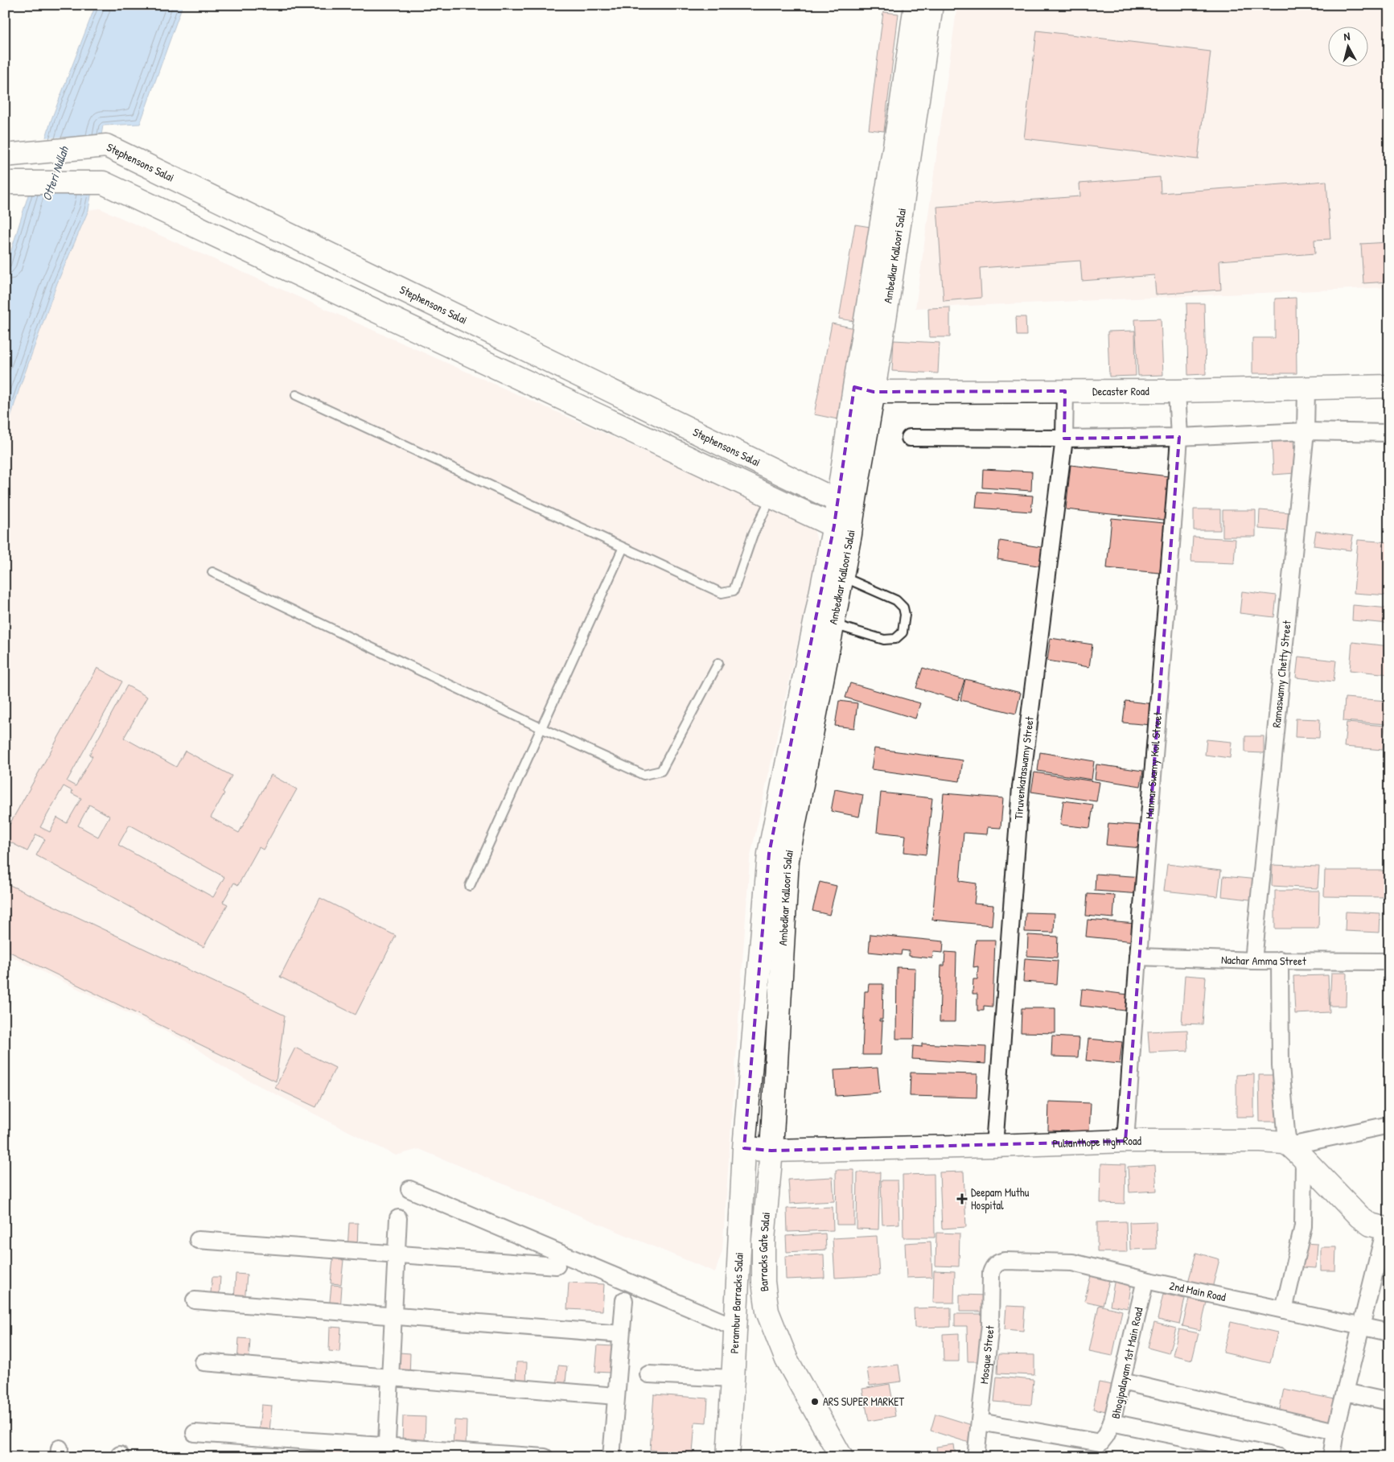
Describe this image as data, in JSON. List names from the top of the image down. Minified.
{"streets":{"main road":["Stephensons Salai","Ambedkar Kalloori Salai","Decaster Road","Pulianthope High Road","Barracks Gate Salai","Perambur Barracks Salai"],"street":["Ramaswamy Chetty Street","Mannar Swamy Koil Street","Tiruvenkataswamy Street","Nachar Amma Street","2nd Main Road","Mosque Street","Bhogipalayam 1st Main Road"]},"crossings":[["Stephensons Salai","Ambedkar Kalloori Salai"],["Ambedkar Kalloori Salai","Decaster Road"],["Ambedkar Kalloori Salai","Pulianthope High Road"],["Ambedkar Kalloori Salai","Barracks Gate Salai"],["Ambedkar Kalloori Salai","Perambur Barracks Salai"],["Decaster Road","Ramaswamy Chetty Street"],["Decaster Road","Mannar Swamy Koil Street"],["Decaster Road","Tiruvenkataswamy Street"],["Ramaswamy Chetty Street","Nachar Amma Street"],["Mannar Swamy Koil Street","Nachar Amma Street"],["Mannar Swamy Koil Street","Pulianthope High Road"],["Tiruvenkataswamy Street","Pulianthope High Road"],["Pulianthope High Road","Barracks Gate Salai"],["Pulianthope High Road","Perambur Barracks Salai"],["2nd Main Road","Mosque Street"],["2nd Main Road","Bhogipalayam 1st Main Road"]],"water":["Otteri Nullah"],"places":{"health":["Deepam Muthu Hospital"],"other":["ARS SUPER MARKET"]},"north":"top"}
